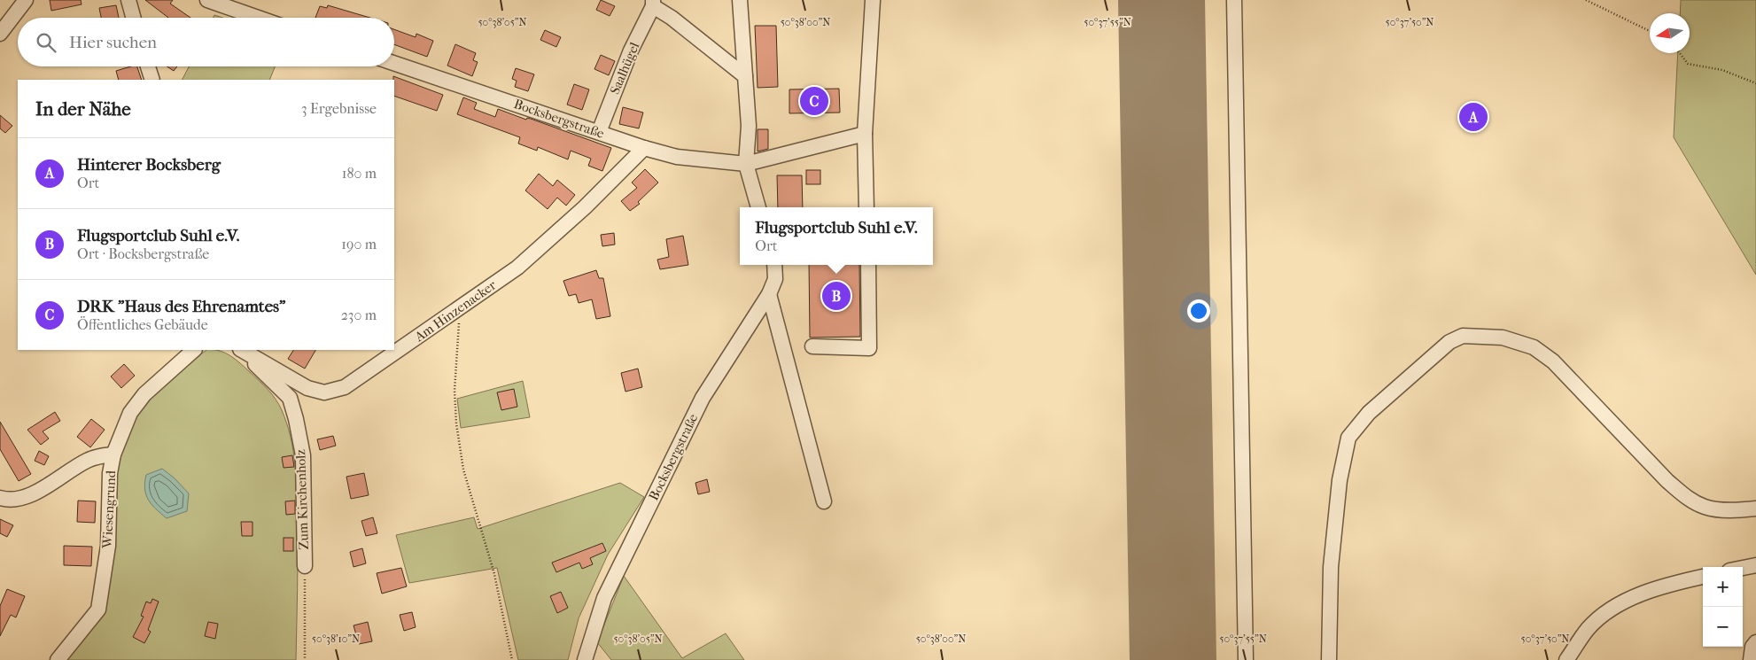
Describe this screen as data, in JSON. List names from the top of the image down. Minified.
{"streets":{"street":["Saalhügel","Bocksbergstraße","Am Hinzenacker","Zum Kirchenholz","Wiesengrund"]},"crossings":[["Saalhügel","Bocksbergstraße"],["Bocksbergstraße","Am Hinzenacker"]],"north":"left","page":{"search":"Hier suchen","heading":["In der Nähe","3 Ergebnisse"],"pins":["C","A","B"],"list":[{"mark":"A","name":"Hinterer Bocksberg","note":"Ort","value":"180 m"},{"mark":"B","name":"Flugsportclub Suhl e.V.","note":"Ort · Bocksbergstraße","value":"190 m"},{"mark":"C","name":"DRK \"Haus des Ehrenamtes\"","note":"Öffentliches Gebäude","value":"230 m"}],"popup":["Flugsportclub Suhl e.V.","Ort"],"map_buttons":["+","−"]},"coordinates":["50°38'05\"N","50°38'00\"N","50°37'55\"N","50°37'50\"N","50°38'10\"N"]}
